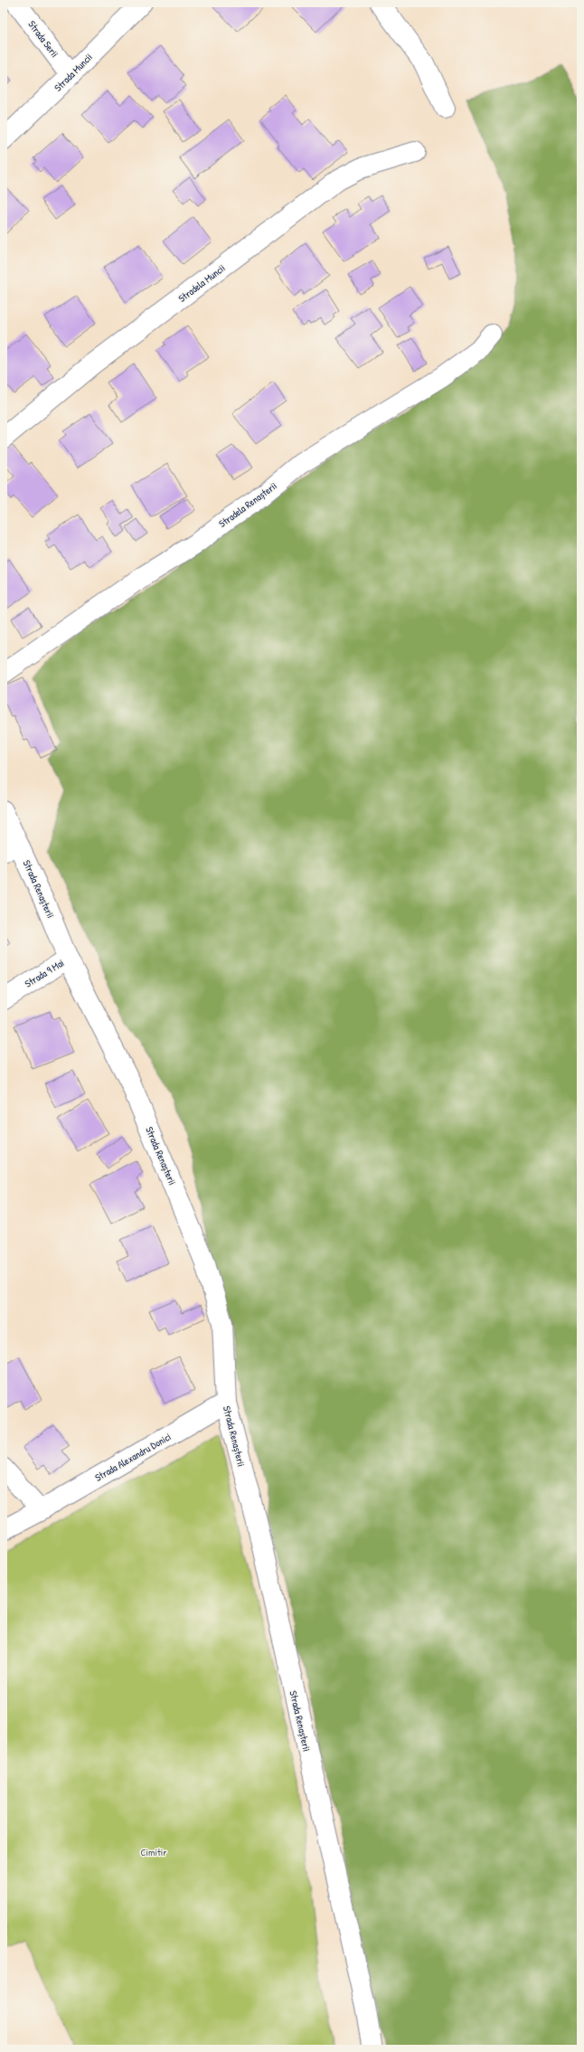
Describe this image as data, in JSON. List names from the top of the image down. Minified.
{"streets":{"street":["Strada Serii","Strada Muncii","Stradela Muncii","Stradela Renașterii","Strada Renașterii","Strada 9 Mai","Strada Alexandru Donici"]},"crossings":[["Strada Serii","Strada Muncii"],["Strada Renașterii","Strada 9 Mai"],["Strada Renașterii","Strada Alexandru Donici"]],"parks":["Cimitir"]}
